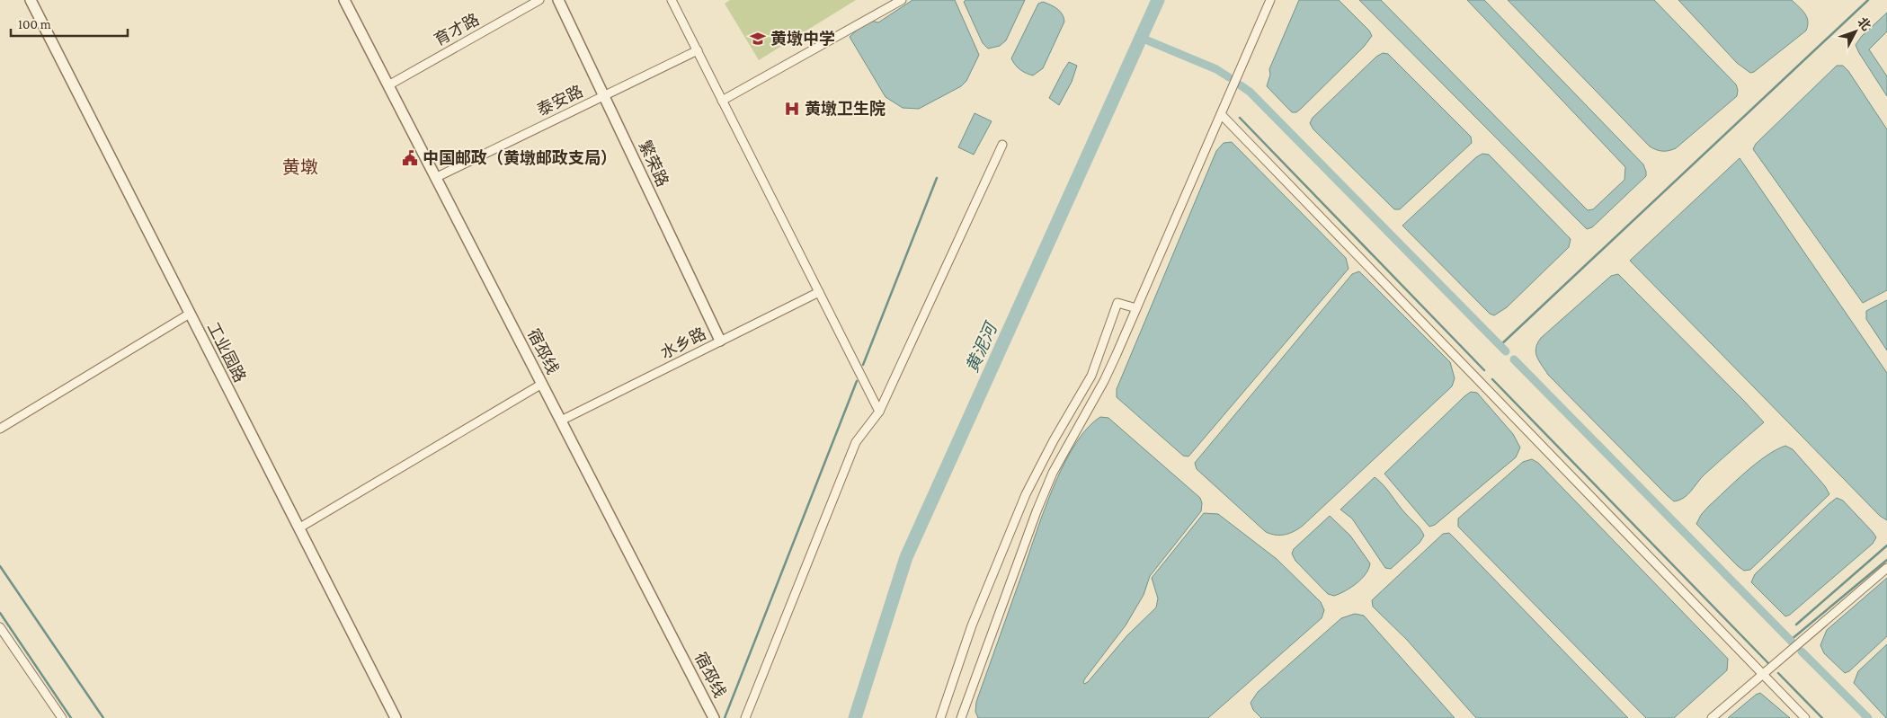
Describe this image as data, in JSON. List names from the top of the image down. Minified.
{"streets":{"street":["育才路","泰安路","繁荣路","水乡路","宿邳线","工业园路"]},"crossings":[["育才路","宿邳线"],["泰安路","繁荣路"],["泰安路","宿邳线"],["繁荣路","水乡路"],["水乡路","宿邳线"]],"districts":["黄墩"],"water":["黄泥河"],"places":{"school or university":["黄墩中学"],"hospital":["黄墩卫生院"],"public building":["中国邮政（黄墩邮政支局）"]},"scale_bar":"100 m","north":"top right"}
